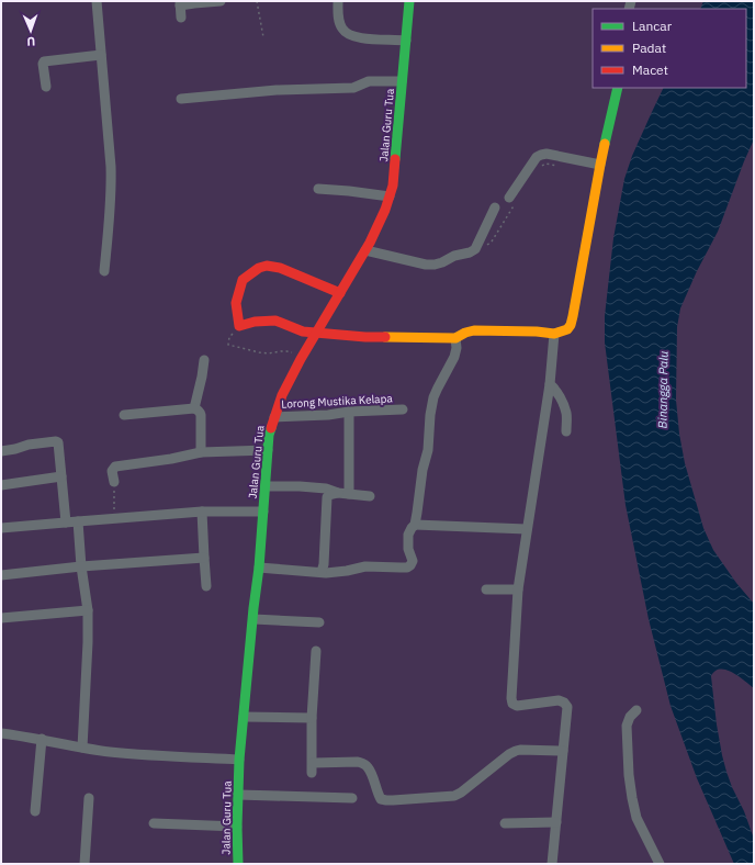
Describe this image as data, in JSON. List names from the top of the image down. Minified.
{"streets":{"main road":["Jalan Guru Tua"],"street":["Lorong Mustika Kelapa"]},"crossings":[["Jalan Guru Tua","Lorong Mustika Kelapa"]],"water":["Binangga Palu"],"legend":["Lancar","Padat","Macet"],"north":"bottom"}
